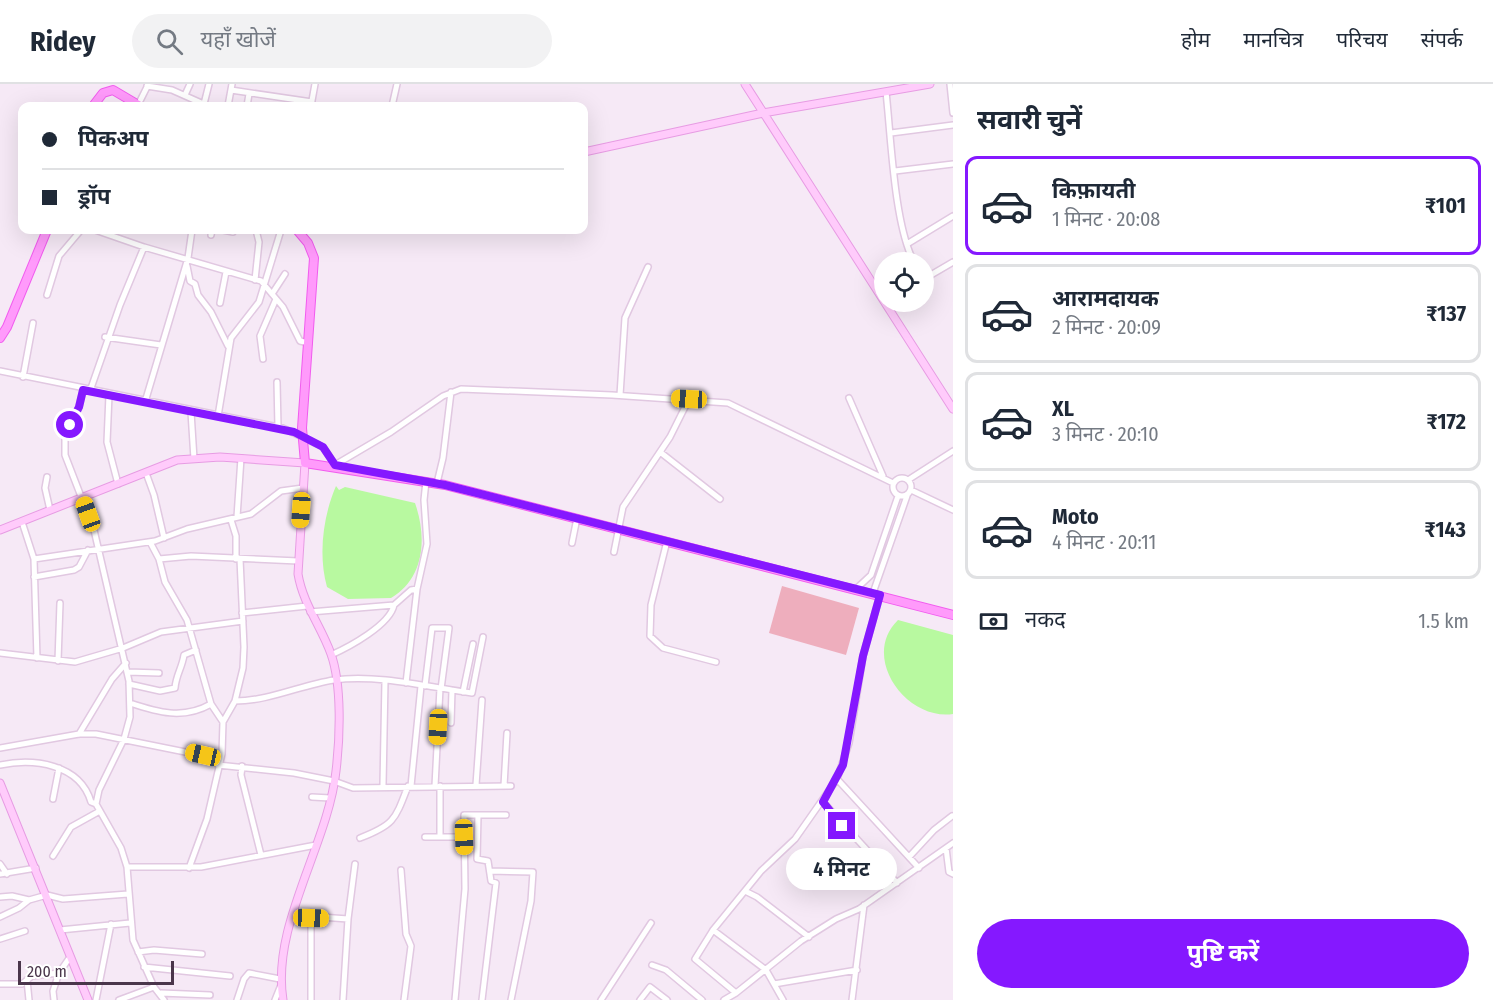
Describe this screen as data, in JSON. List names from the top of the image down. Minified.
{"scale_bar":"200 m","page":{"header":"Ridey","search":"यहाँ खोजें","nav":["होम","मानचित्र","परिचय","संपर्क"],"heading":"सवारी चुनें","banner":["पिकअप","ड्रॉप"],"list":[{"name":"किफ़ायती","note":"1 मिनट · 20:08","value":"₹101"},{"name":"आरामदायक","note":"2 मिनट · 20:09","value":"₹137"},{"name":"XL","note":"3 मिनट · 20:10","value":"₹172"},{"name":"Moto","note":"4 मिनट · 20:11","value":"₹143"}],"pay":["नकद","1.5 km"],"bubble":"4 मिनट","buttons":"पुष्टि करें","scale":"200 m"}}
